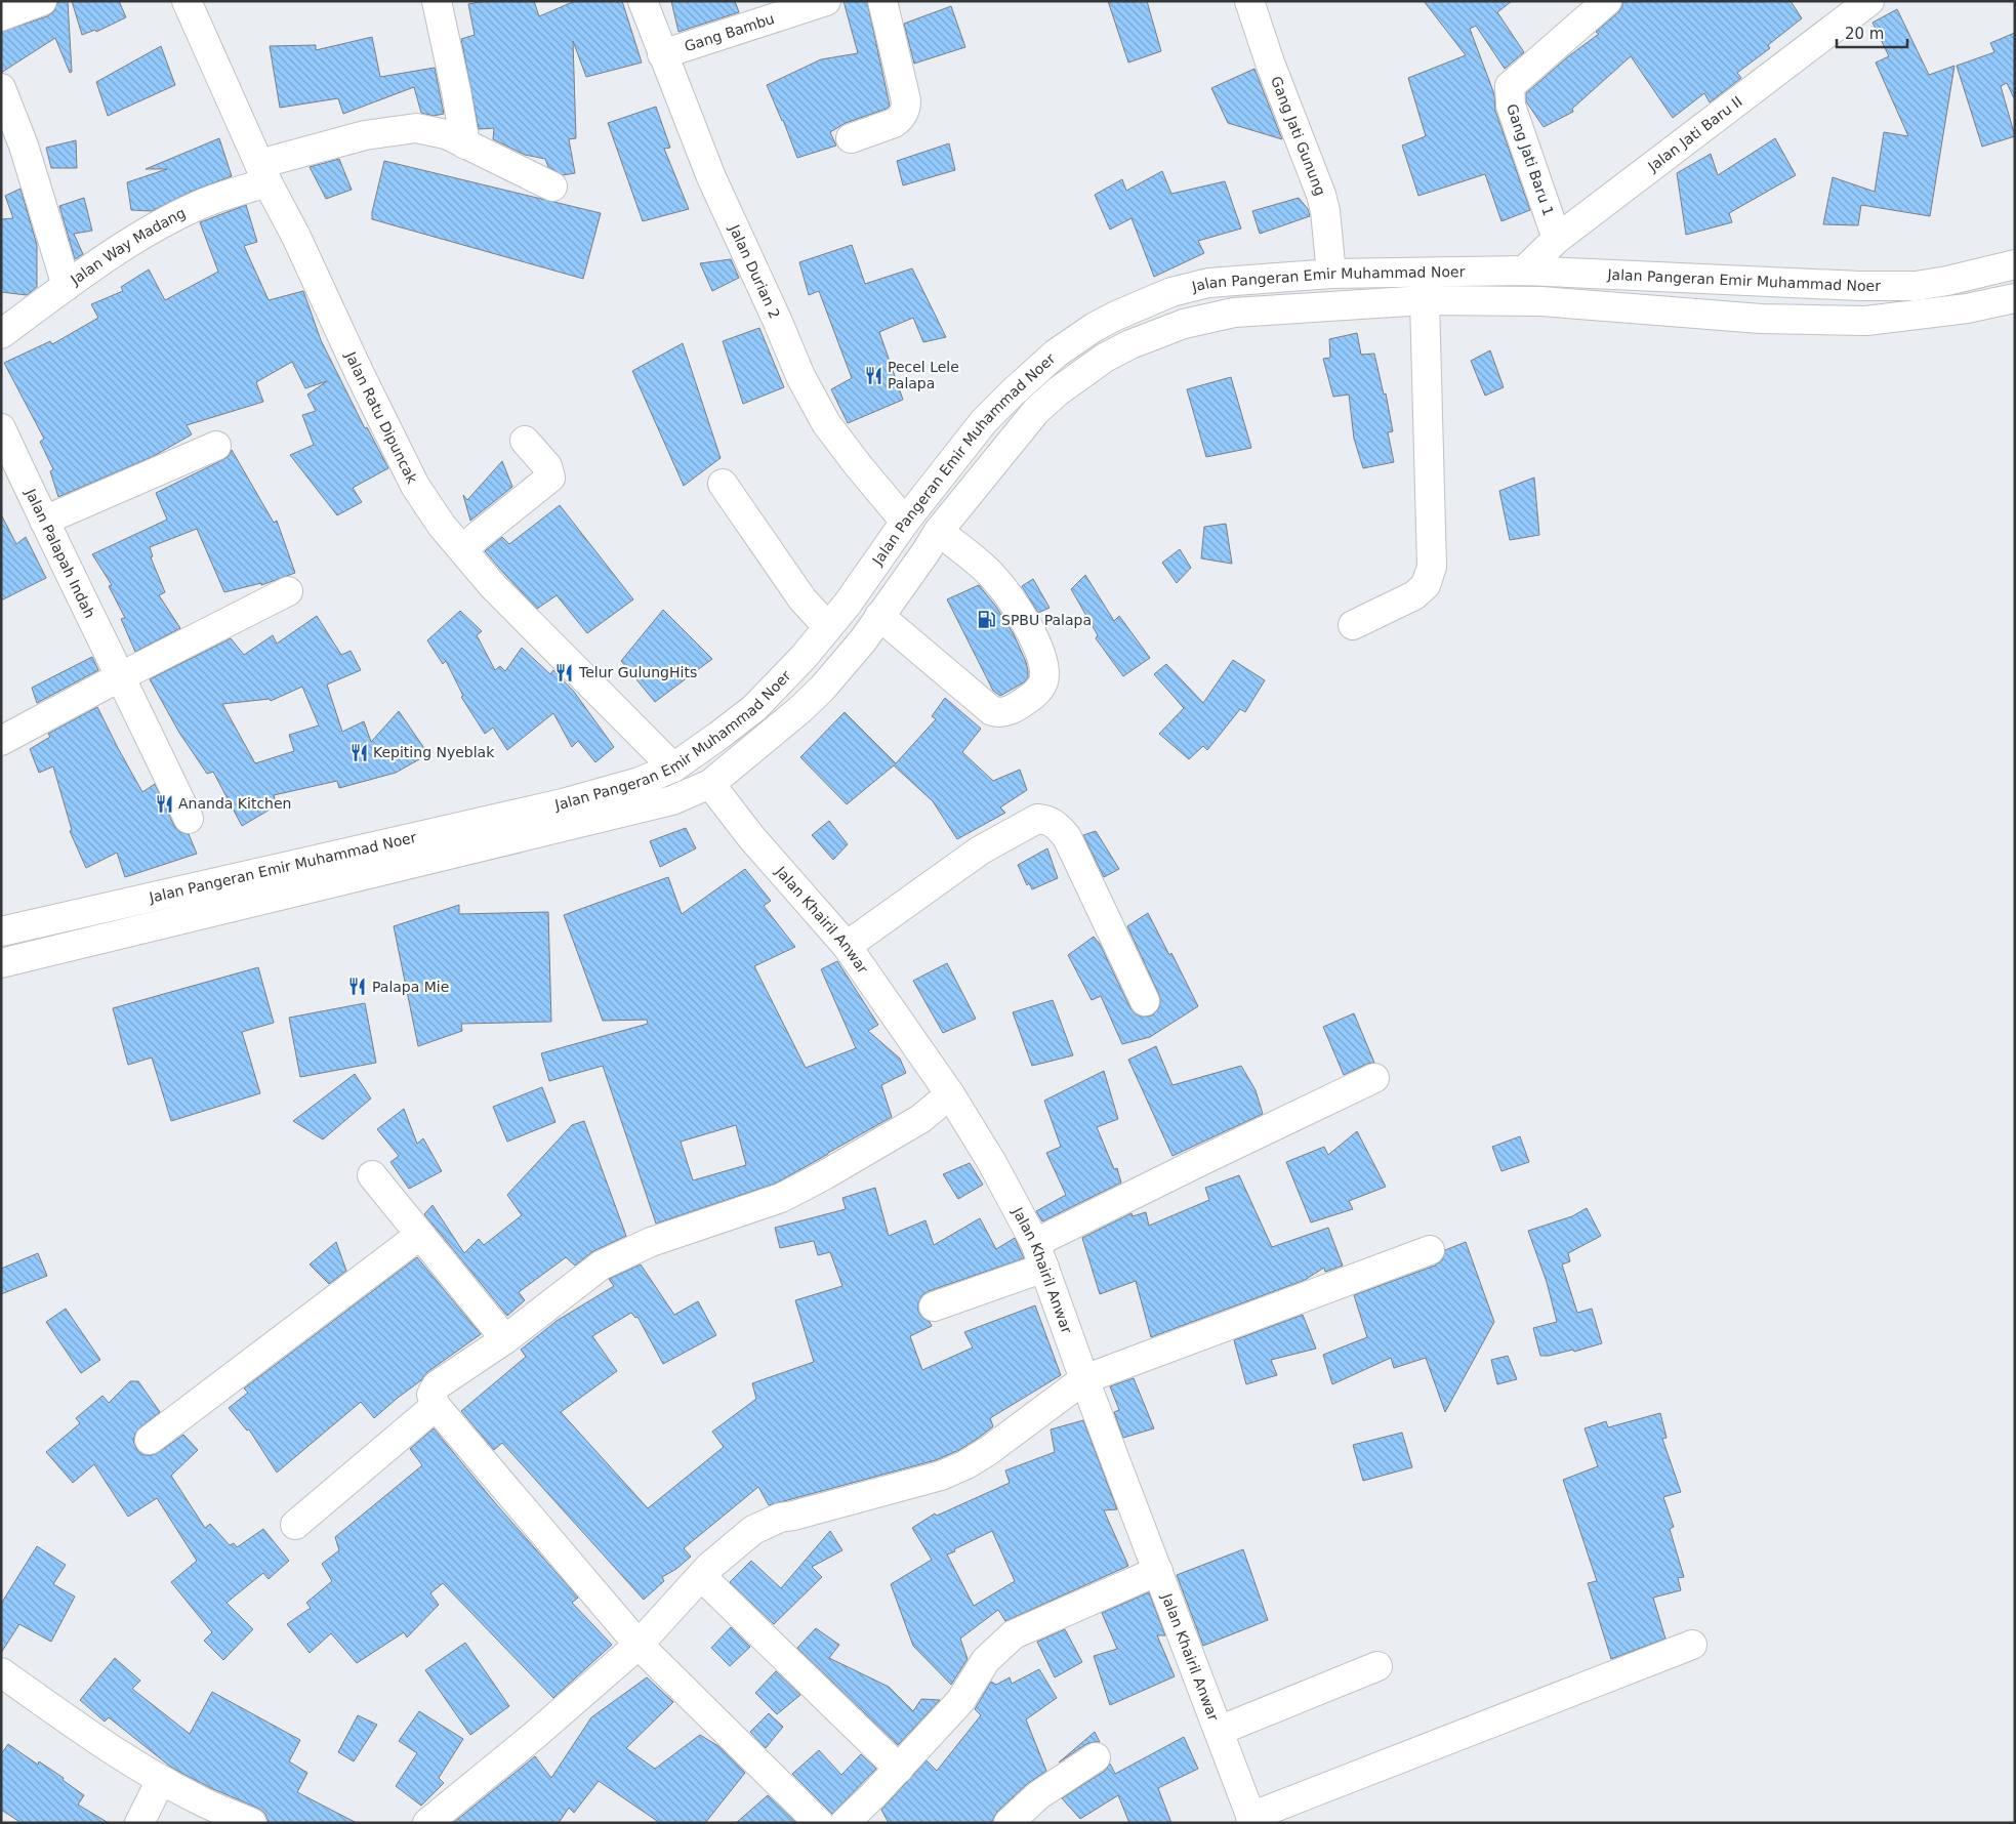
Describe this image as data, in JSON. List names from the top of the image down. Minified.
{"streets":{"street":["Gang Bambu","Jalan Jati Baru II","Gang Jati Gunung","Gang Jati Baru 1","Jalan Way Madang","Jalan Durian 2","Jalan Pangeran Emir Muhammad Noer","Jalan Ratu Dipuncak","Jalan Palapah Indah","Jalan Khairil Anwar"]},"crossings":[["Gang Bambu","Jalan Durian 2"],["Jalan Jati Baru II","Gang Jati Baru 1"],["Jalan Jati Baru II","Jalan Pangeran Emir Muhammad Noer"],["Gang Jati Gunung","Jalan Pangeran Emir Muhammad Noer"],["Jalan Way Madang","Jalan Ratu Dipuncak"],["Jalan Durian 2","Jalan Pangeran Emir Muhammad Noer"],["Jalan Pangeran Emir Muhammad Noer","Jalan Ratu Dipuncak"],["Jalan Pangeran Emir Muhammad Noer","Jalan Khairil Anwar"]],"places":{"restaurant":["Pecel Lele Palapa","Telur GulungHits","Kepiting Nyeblak","Ananda Kitchen","Palapa Mie"],"fuel station":["SPBU Palapa"]},"scale_bar":"20 m"}
